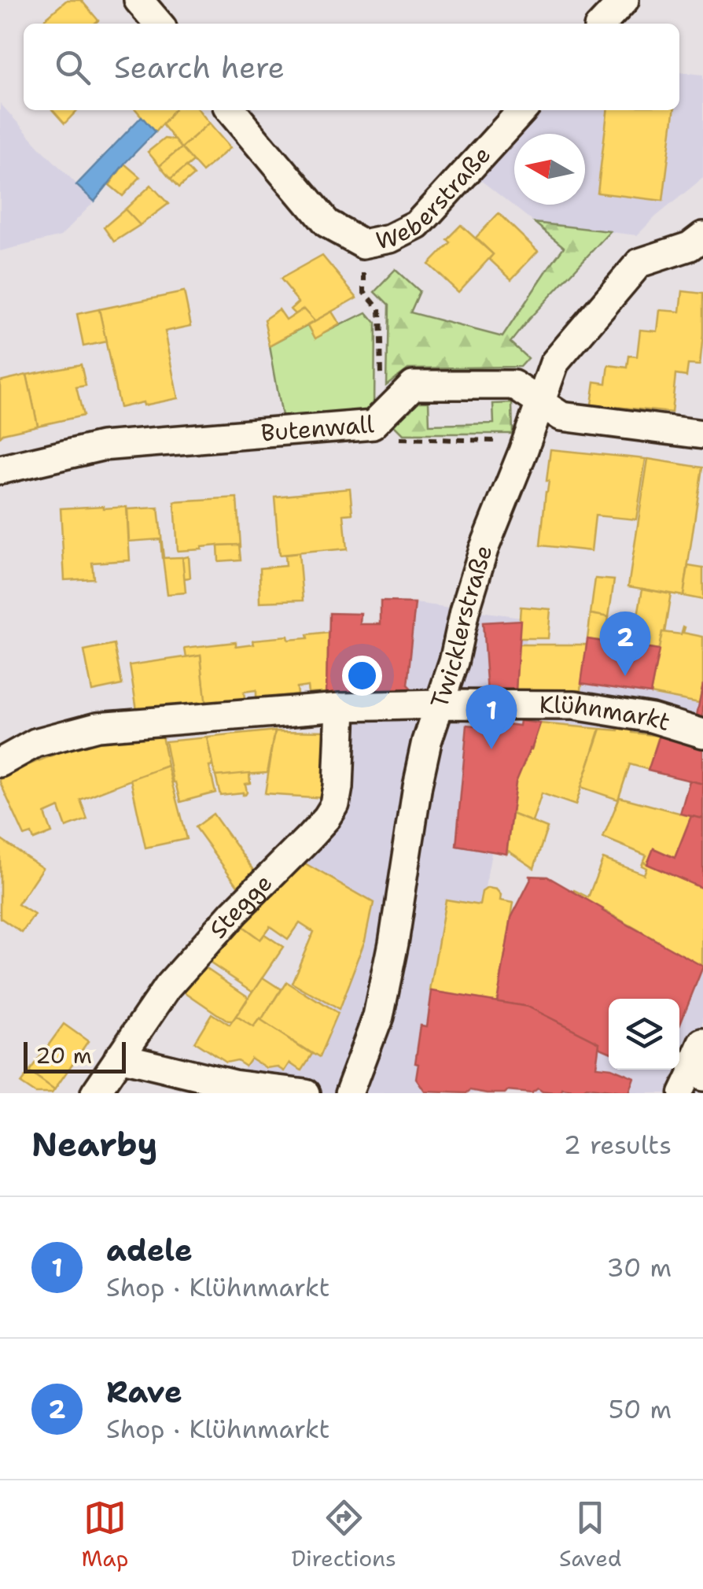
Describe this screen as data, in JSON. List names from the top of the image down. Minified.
{"streets":{"street":["Weberstraße","Butenwall","Twicklerstraße","Klühnmarkt","Stegge"]},"crossings":[["Butenwall","Twicklerstraße"],["Twicklerstraße","Klühnmarkt"],["Klühnmarkt","Stegge"]],"scale_bar":"20 m","north":"left","page":{"search":"Search here","pins":["2","1"],"scale":"20 m","heading":["Nearby","2 results"],"list":[{"mark":"1","name":"adele","note":"Shop · Klühnmarkt","value":"30 m"},{"mark":"2","name":"Rave","note":"Shop · Klühnmarkt","value":"50 m"}],"nav":["Map","Directions","Saved"]}}
